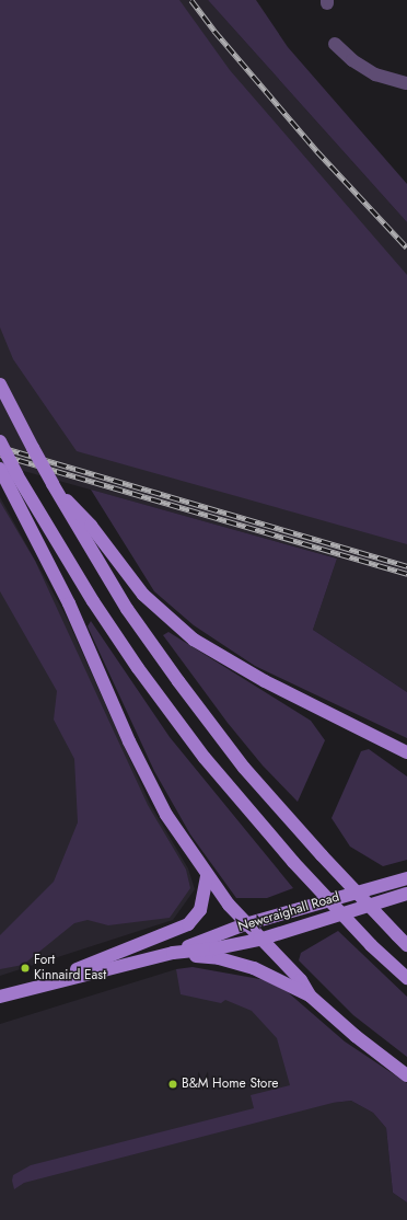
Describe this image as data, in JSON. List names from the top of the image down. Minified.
{"streets":{"main road":["Newcraighall Road"]},"places":["Fort Kinnaird East","B&M Home Store"]}
